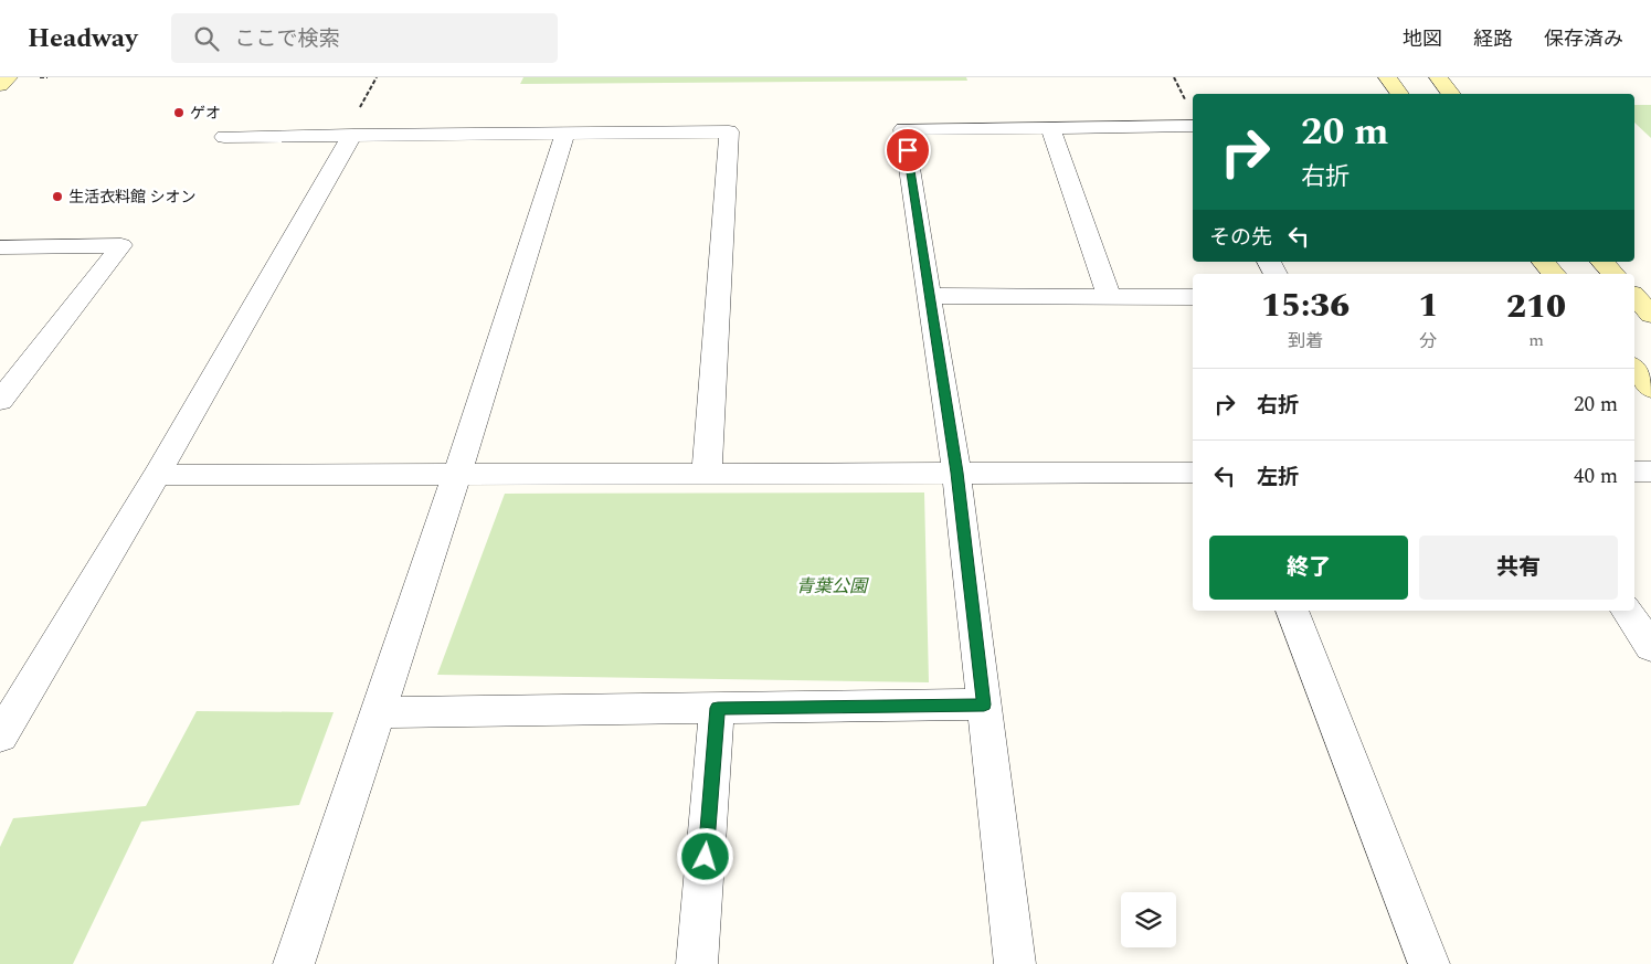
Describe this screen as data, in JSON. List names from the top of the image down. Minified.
{"parks":["青葉公園"],"places":["ゲオ","生活衣料館 シオン"],"page":{"header":"Headway","search":"ここで検索","nav":["地図","経路","保存済み"],"turn":["20 m","右折"],"then":"その先","eta":["15:36","到着","1","分","210","m"],"list":[{"name":"右折","value":"20 m"},{"name":"左折","value":"40 m"}],"buttons":["終了","共有"]}}
